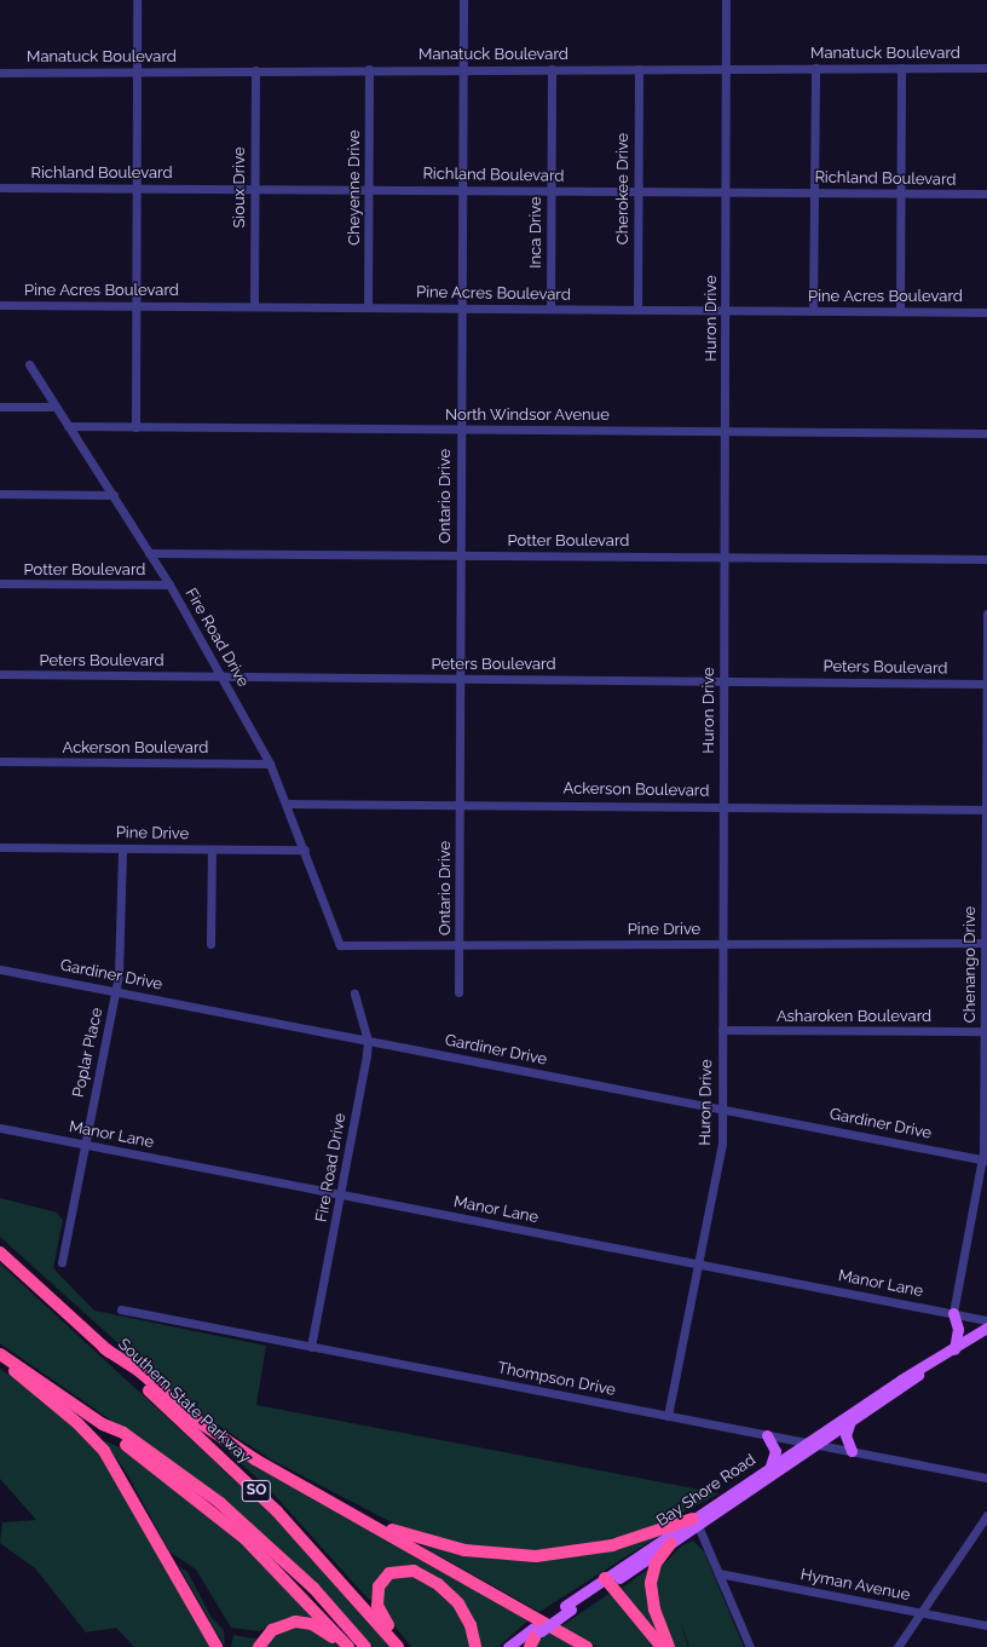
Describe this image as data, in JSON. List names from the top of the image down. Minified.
{"streets":{"highway":["Southern State Parkway","SO"],"main road":["Bay Shore Road"],"street":["Manatuck Boulevard","Richland Boulevard","Sioux Drive","Cheyenne Drive","Cherokee Drive","Inca Drive","Pine Acres Boulevard","Huron Drive","North Windsor Avenue","Ontario Drive","Potter Boulevard","Fire Road Drive","Peters Boulevard","Ackerson Boulevard","Pine Drive","Chenango Drive","Gardiner Drive","Asharoken Boulevard","Poplar Place","Manor Lane","Thompson Drive","Hyman Avenue"]},"crossings":[["Manatuck Boulevard","Sioux Drive"],["Manatuck Boulevard","Cheyenne Drive"],["Manatuck Boulevard","Cherokee Drive"],["Manatuck Boulevard","Inca Drive"],["Manatuck Boulevard","Huron Drive"],["Manatuck Boulevard","Ontario Drive"],["Richland Boulevard","Sioux Drive"],["Richland Boulevard","Cheyenne Drive"],["Richland Boulevard","Cherokee Drive"],["Richland Boulevard","Inca Drive"],["Richland Boulevard","Huron Drive"],["Richland Boulevard","Ontario Drive"],["Sioux Drive","Pine Acres Boulevard"],["Cheyenne Drive","Pine Acres Boulevard"],["Cherokee Drive","Pine Acres Boulevard"],["Inca Drive","Pine Acres Boulevard"],["Pine Acres Boulevard","Huron Drive"],["Pine Acres Boulevard","Ontario Drive"],["Huron Drive","North Windsor Avenue"],["Huron Drive","Potter Boulevard"],["Huron Drive","Peters Boulevard"],["Huron Drive","Ackerson Boulevard"],["Huron Drive","Pine Drive"],["Huron Drive","Gardiner Drive"],["Huron Drive","Asharoken Boulevard"],["Huron Drive","Manor Lane"],["Huron Drive","Thompson Drive"],["North Windsor Avenue","Ontario Drive"],["North Windsor Avenue","Fire Road Drive"],["Ontario Drive","Potter Boulevard"],["Ontario Drive","Peters Boulevard"],["Ontario Drive","Ackerson Boulevard"],["Ontario Drive","Pine Drive"],["Potter Boulevard","Fire Road Drive"],["Fire Road Drive","Peters Boulevard"],["Fire Road Drive","Ackerson Boulevard"],["Fire Road Drive","Pine Drive"],["Fire Road Drive","Gardiner Drive"],["Fire Road Drive","Manor Lane"],["Fire Road Drive","Thompson Drive"],["Peters Boulevard","Chenango Drive"],["Ackerson Boulevard","Chenango Drive"],["Pine Drive","Chenango Drive"],["Pine Drive","Poplar Place"],["Chenango Drive","Gardiner Drive"],["Chenango Drive","Asharoken Boulevard"],["Chenango Drive","Manor Lane"],["Gardiner Drive","Poplar Place"],["Poplar Place","Manor Lane"],["Thompson Drive","Bay Shore Road"]]}
